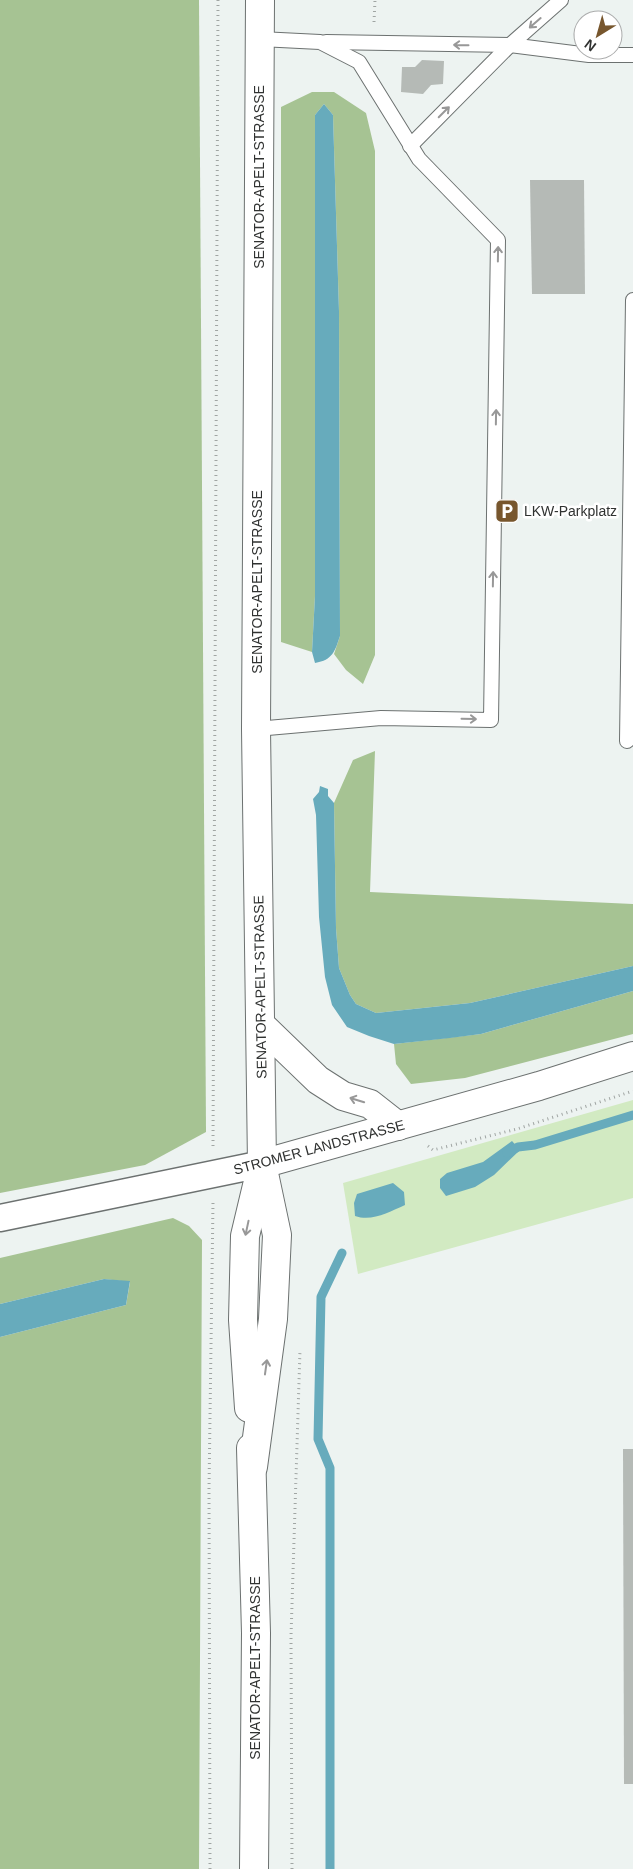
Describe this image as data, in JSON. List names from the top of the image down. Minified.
{"streets":{"street":["SENATOR-APELT-STRASSE","STROMER LANDSTRASSE"]},"crossings":[["SENATOR-APELT-STRASSE","STROMER LANDSTRASSE"]],"places":{"parking":["LKW-Parkplatz"]},"north":"bottom left"}
